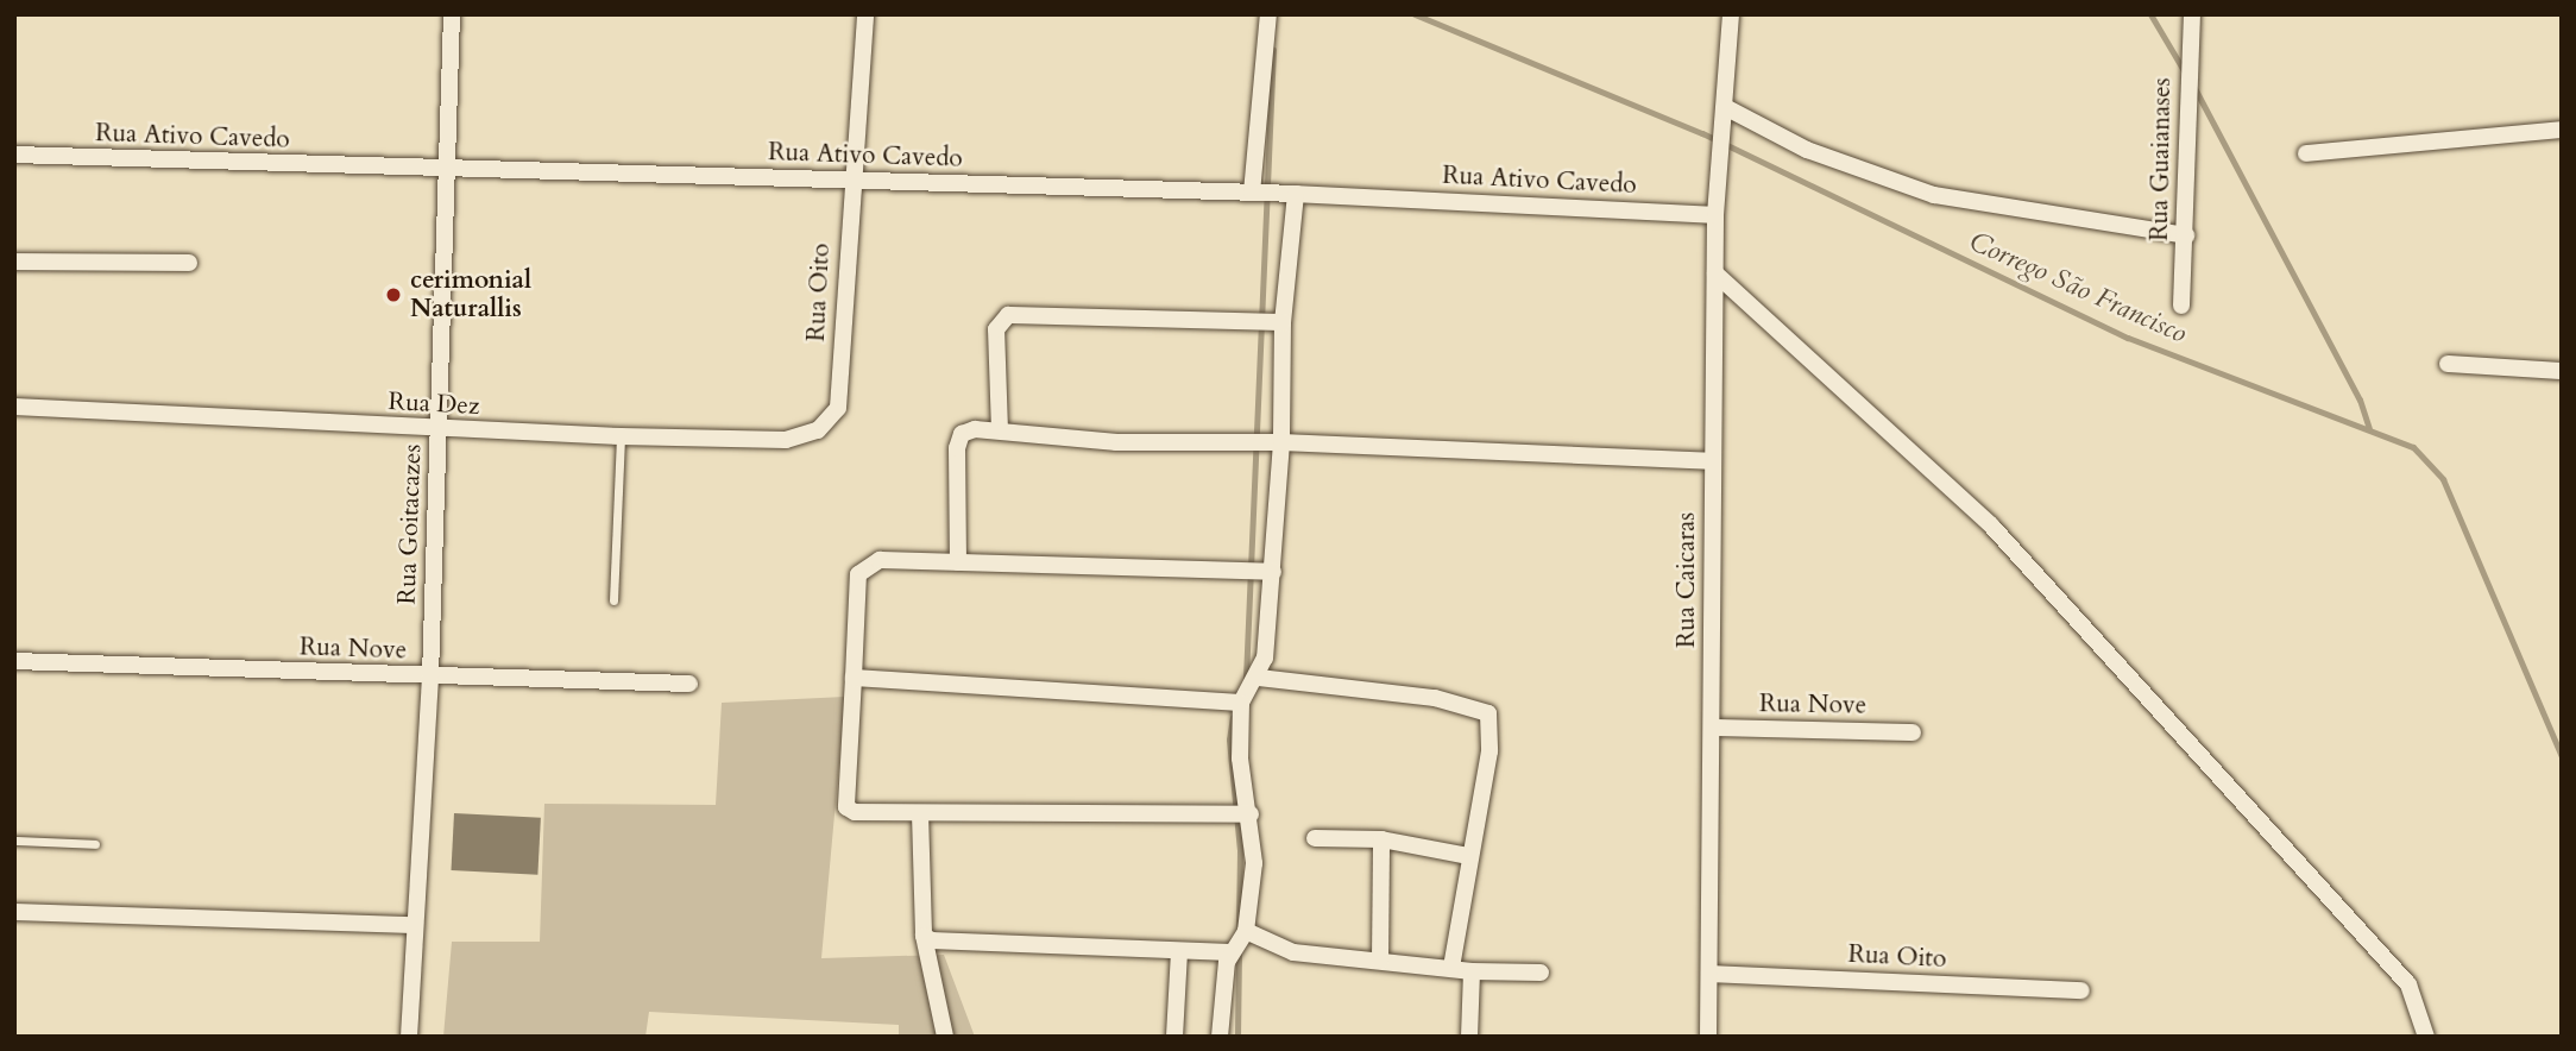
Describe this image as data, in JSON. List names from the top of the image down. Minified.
{"streets":{"street":["Rua Ativo Cavedo","Rua Guaianases","Rua Oito","Rua Dez","Rua Goitacazes","Rua Caicaras","Rua Nove"]},"crossings":[["Rua Ativo Cavedo","Rua Oito"],["Rua Ativo Cavedo","Rua Goitacazes"],["Rua Ativo Cavedo","Rua Caicaras"],["Rua Oito","Rua Dez"],["Rua Oito","Rua Caicaras"],["Rua Dez","Rua Goitacazes"],["Rua Goitacazes","Rua Nove"],["Rua Caicaras","Rua Nove"]],"water":["Corrego São Francisco"],"places":["cerimonial Naturallis"]}
